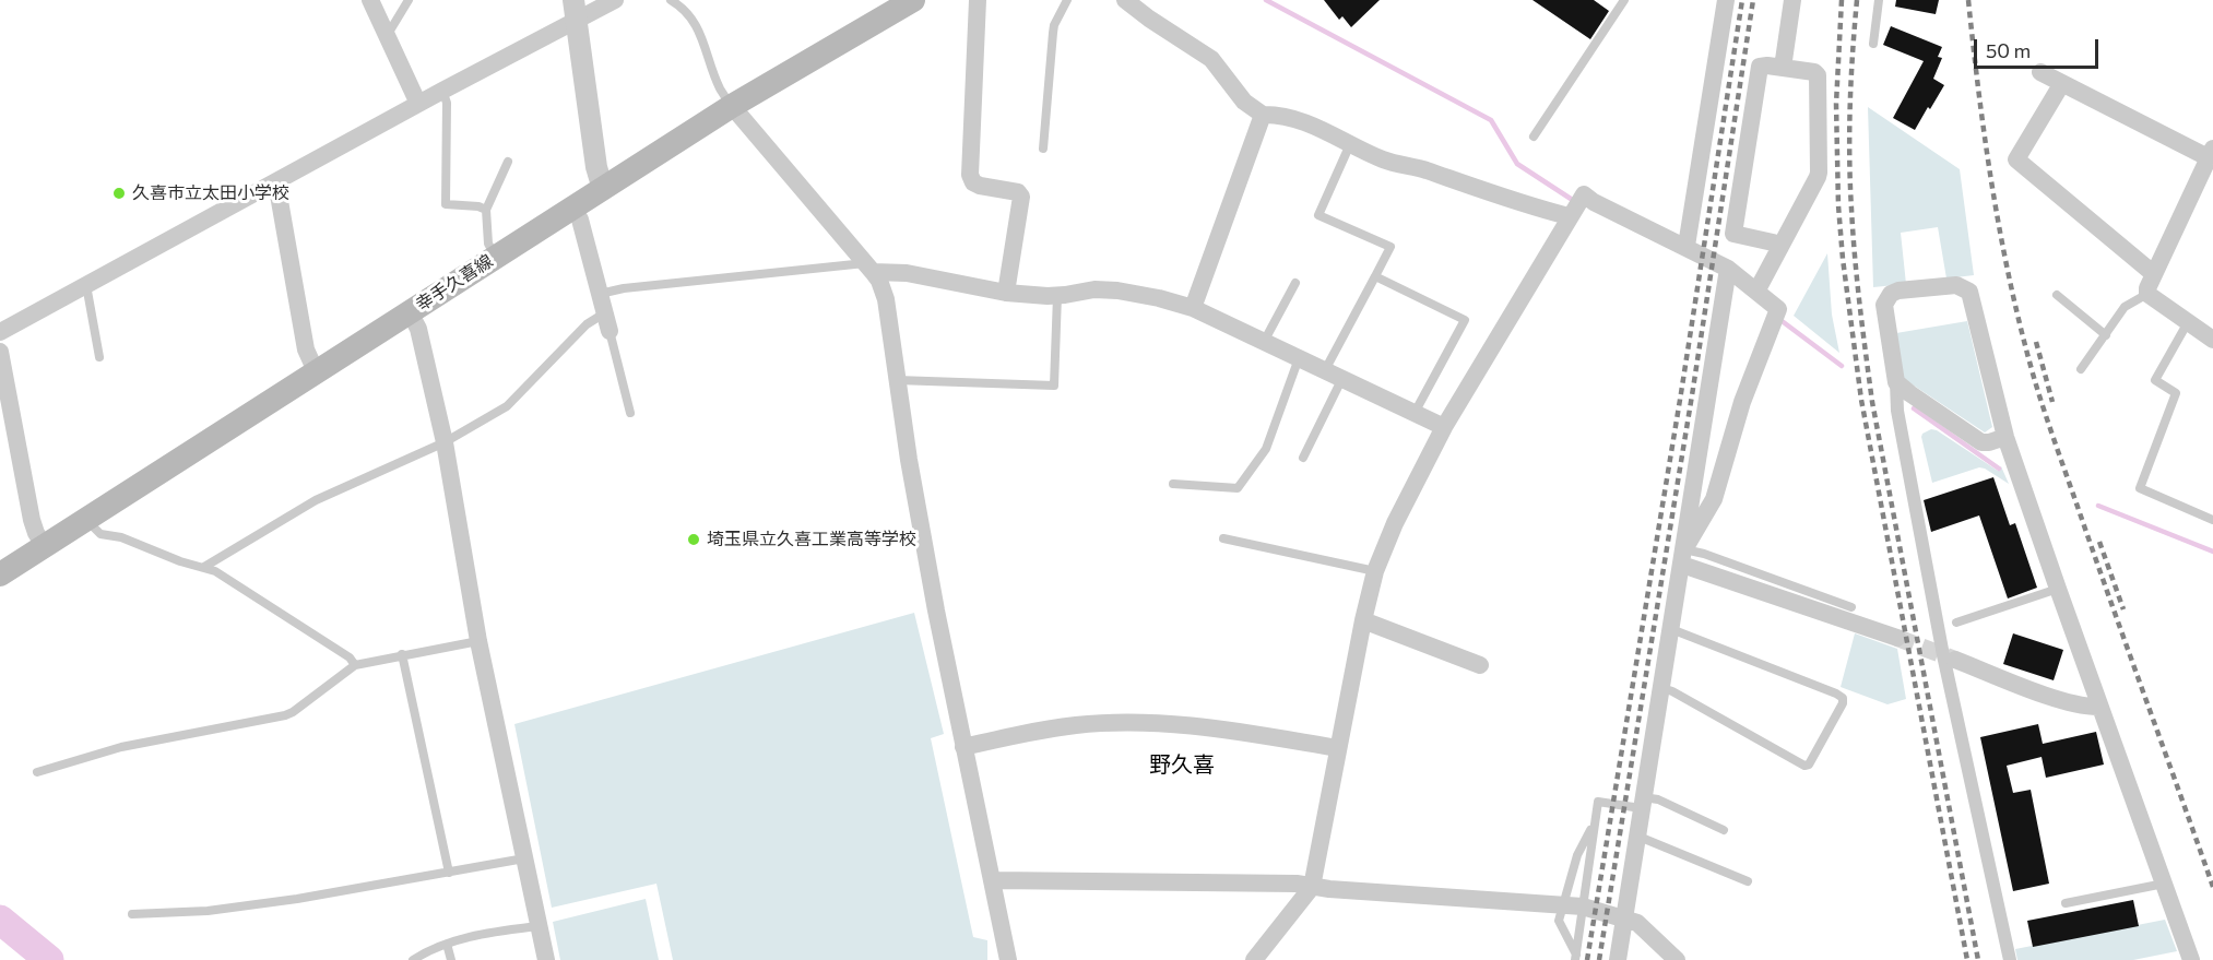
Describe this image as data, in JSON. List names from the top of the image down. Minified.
{"streets":{"main road":["幸手久喜線"]},"districts":["野久喜"],"places":["久喜市立太田小学校","埼玉県立久喜工業高等学校"],"scale_bar":"50 m"}
